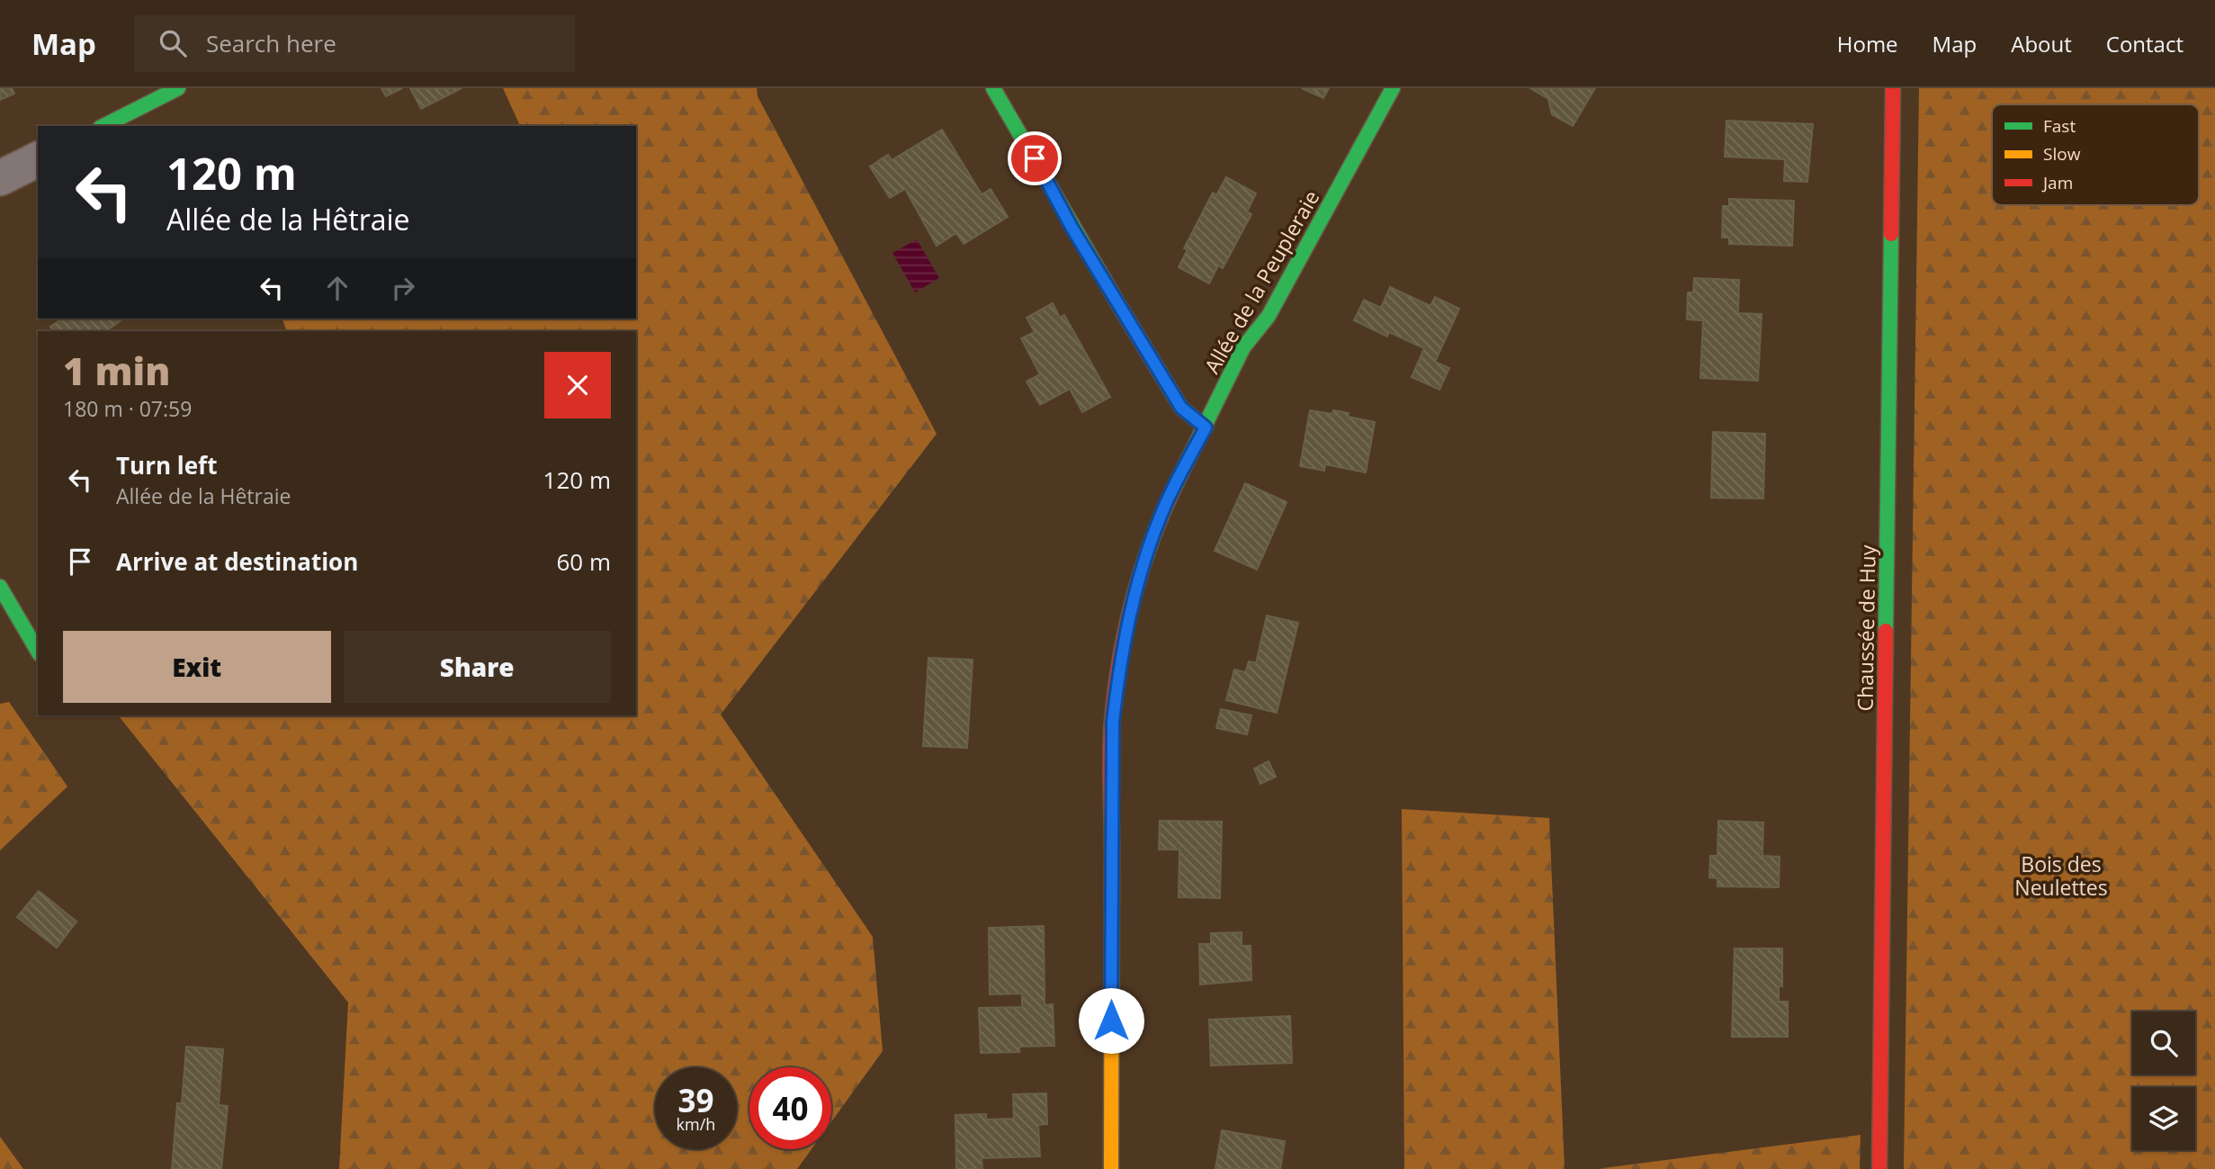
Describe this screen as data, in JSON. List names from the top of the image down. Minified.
{"streets":{"street":["Allée de la Peupleraie","Chaussée de Huy"]},"parks":["Bois des Neulettes"],"legend":["Fast","Slow","Jam"],"page":{"header":"Map","search":"Search here","nav":["Home","Map","About","Contact"],"turn":["120 m","Allée de la Hêtraie"],"heading":["1 min","180 m · 07:59"],"list":[{"name":"Turn left","note":"Allée de la Hêtraie","value":"120 m"},{"name":"Arrive at destination","value":"60 m"}],"buttons":["Exit","Share"],"speed":"39 km/h","limit":"40"}}
